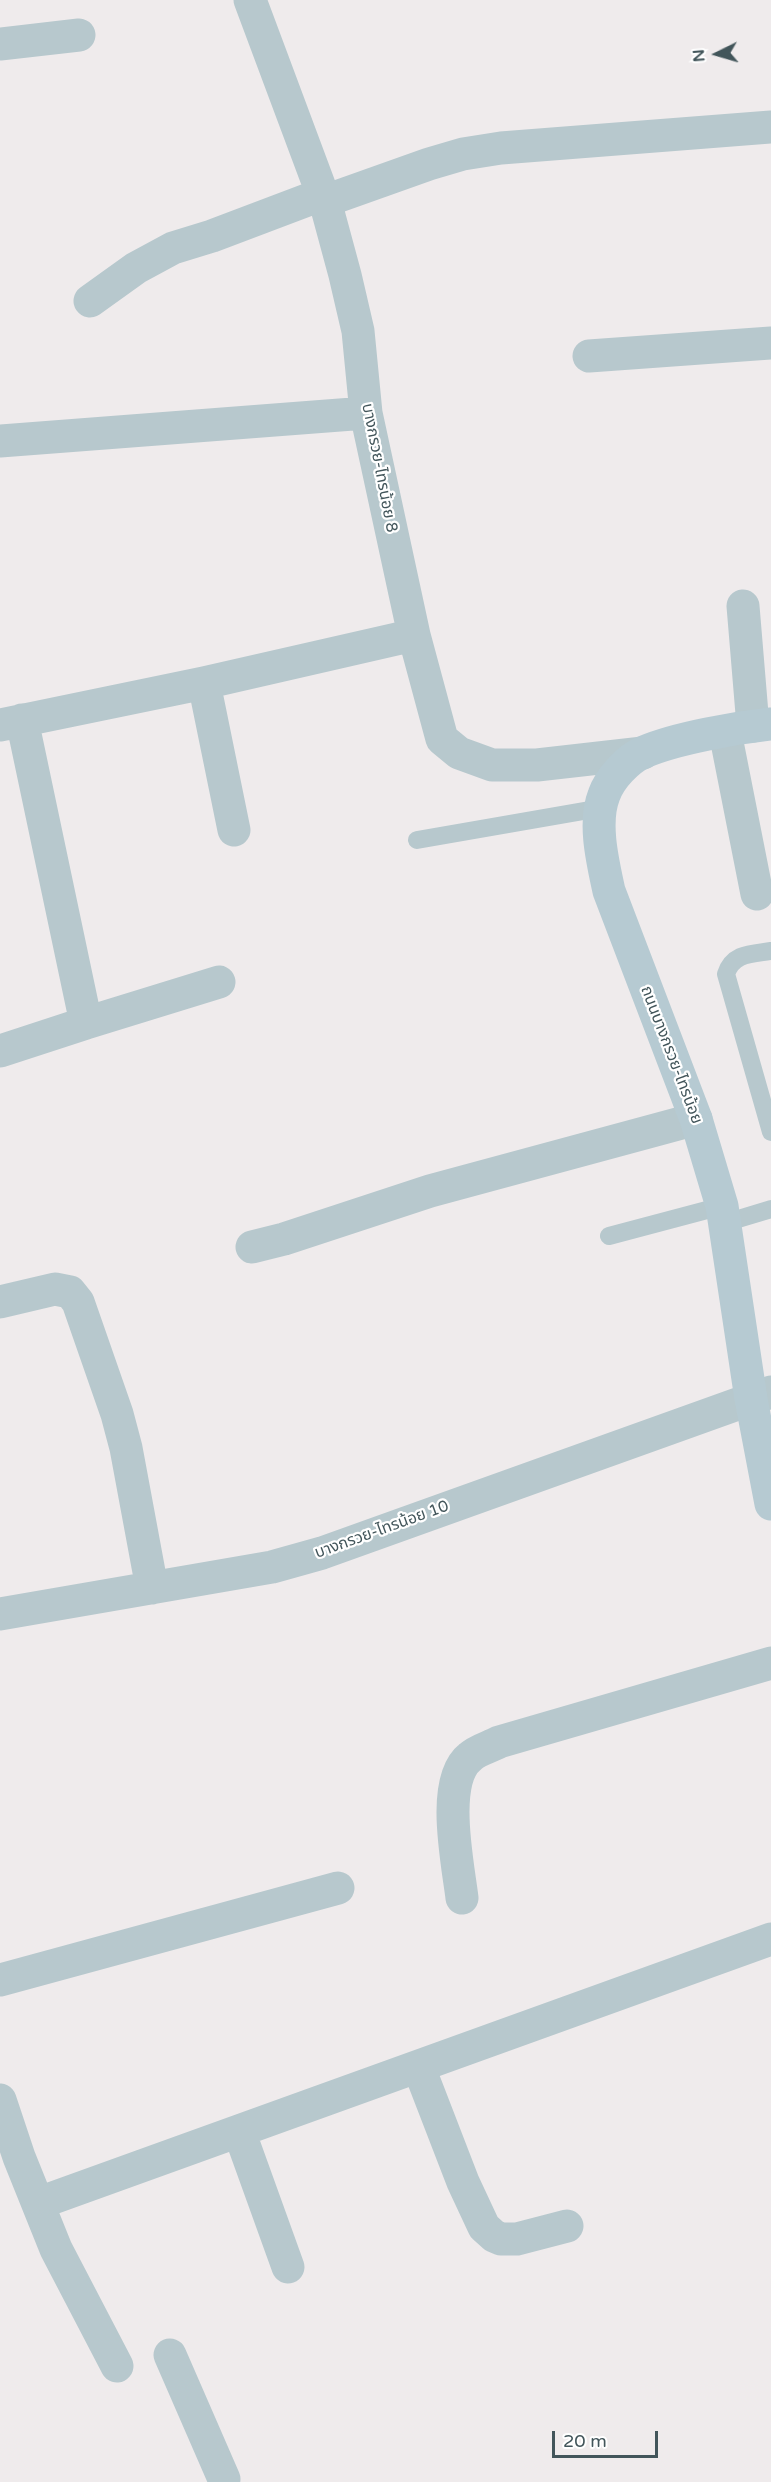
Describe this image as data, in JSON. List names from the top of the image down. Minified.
{"streets":{"main road":["ถนนบางกรวย-ไทรน้อย"],"street":["บางกรวย-ไทรน้อย 8","บางกรวย-ไทรน้อย 10"]},"crossings":[["บางกรวย-ไทรน้อย 8","ถนนบางกรวย-ไทรน้อย"],["ถนนบางกรวย-ไทรน้อย","บางกรวย-ไทรน้อย 10"]],"scale_bar":"20 m","north":"left"}
